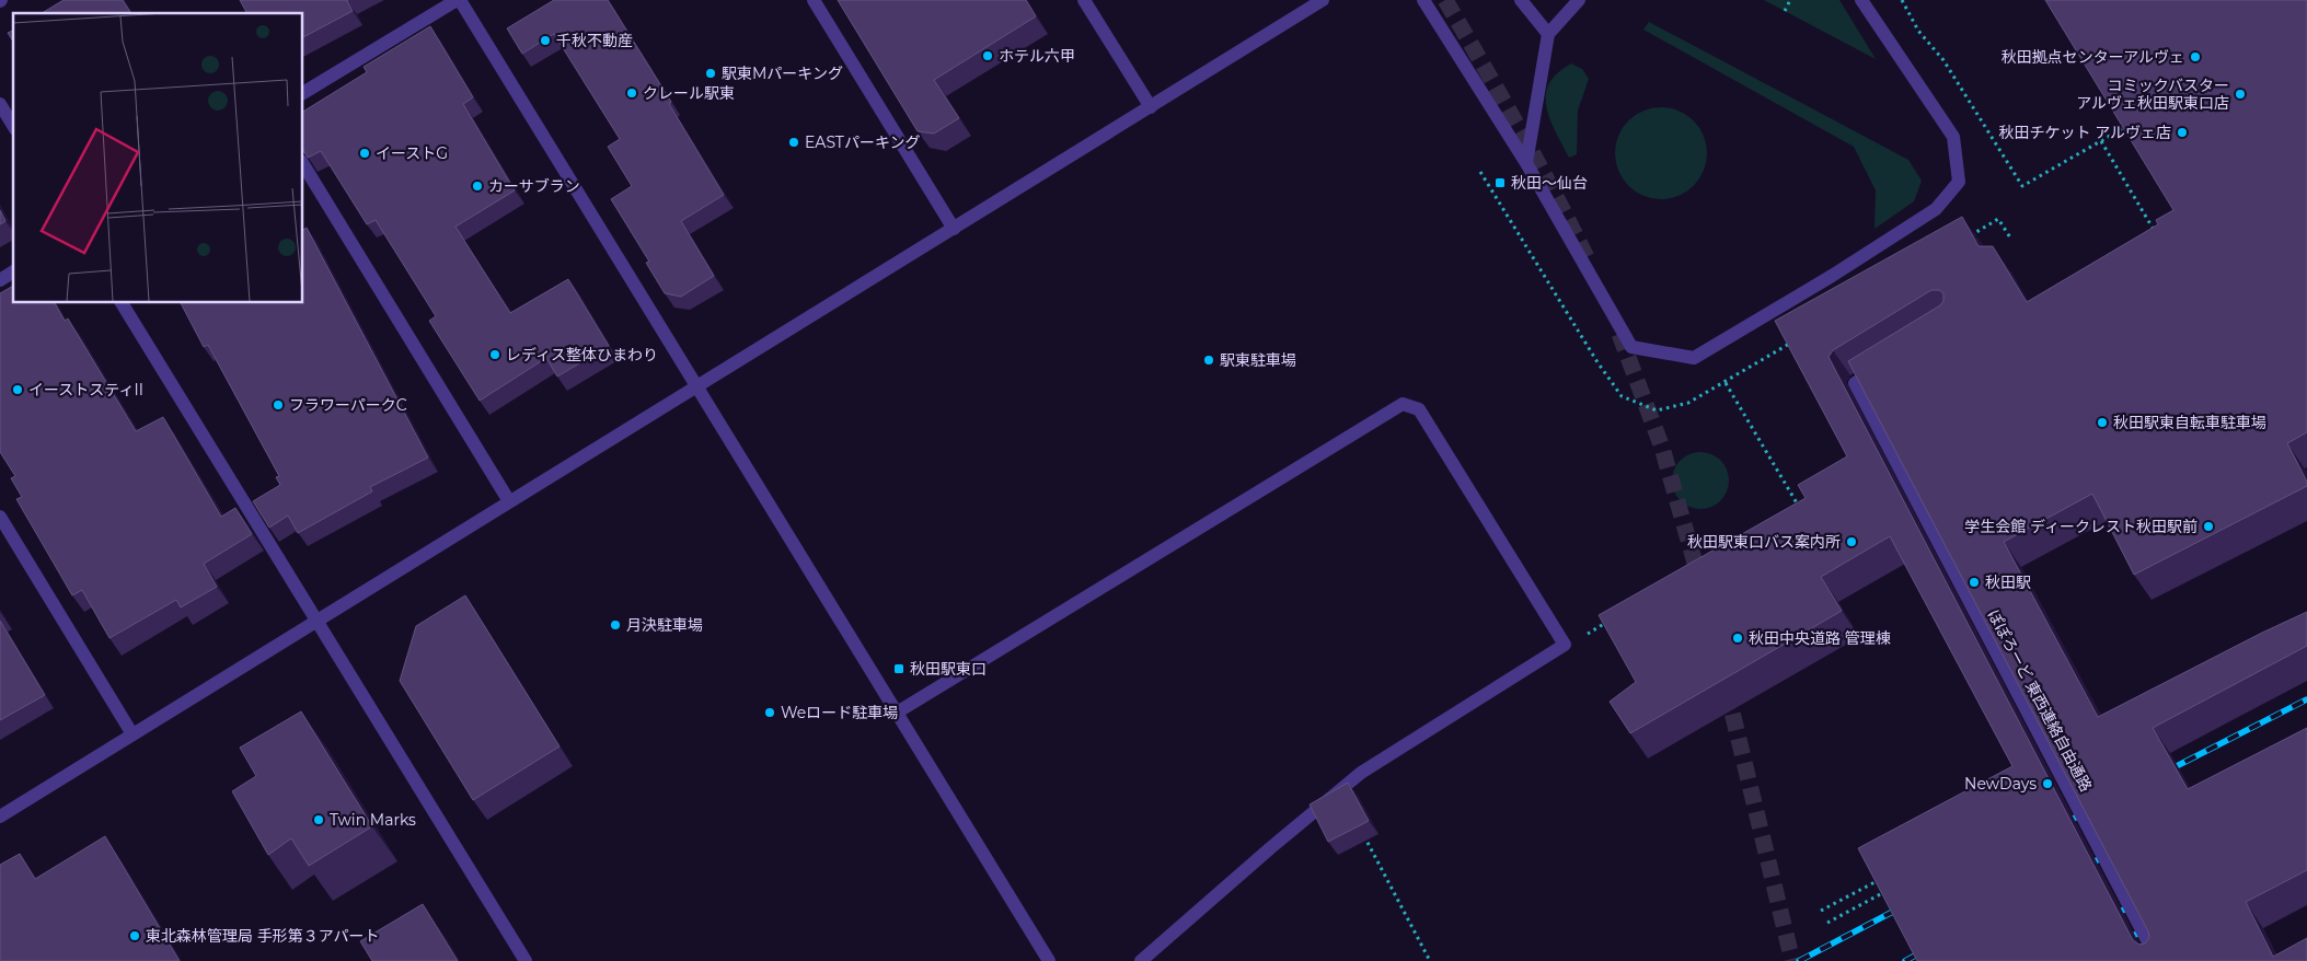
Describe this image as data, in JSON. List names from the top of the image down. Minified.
{"streets":{"street":["ぽぽろーど 東西連絡自由通路"]},"places":{"other":["千秋不動産","ホテル六甲","秋田拠点センターアルヴェ","駅東Mパーキング","クレール駅東","コミックバスター アルヴェ秋田駅東口店","秋田チケット アルヴェ店","EASTパーキング","イーストG","カーサブラン","レディス整体ひまわり","駅東駐車場","イーストスティII","フラワーパークC","秋田駅東自転車駐車場","学生会館 ディークレスト秋田駅前","秋田駅東口バス案内所","秋田駅","月決駐車場","秋田中央道路 管理棟","Weロード駐車場","NewDays","Twin Marks","東北森林管理局 手形第３アパート"],"transit":["秋田〜仙台","秋田駅東口"]}}
